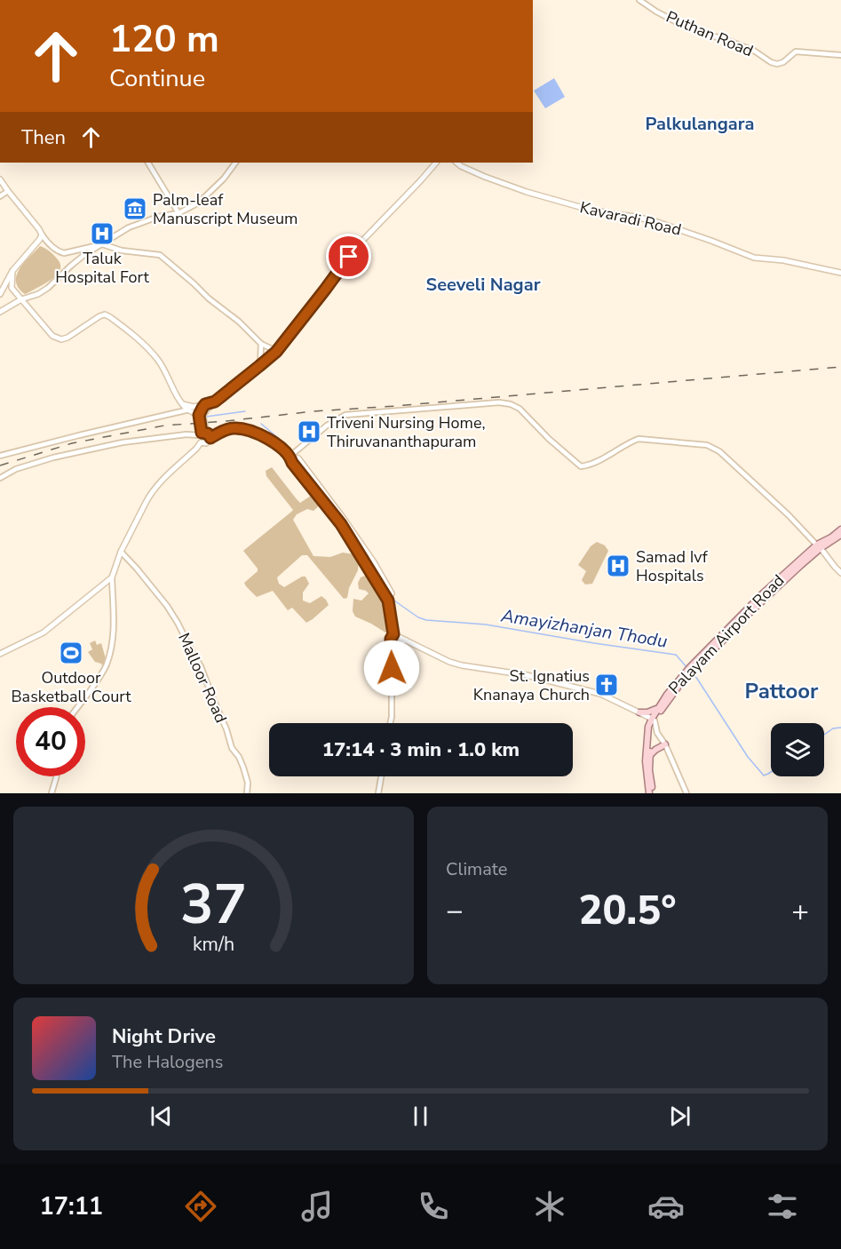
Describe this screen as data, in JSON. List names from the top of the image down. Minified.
{"streets":{"main road":["Kavaradi Road","Palayam Airport Road"],"street":["Puthan Road","Malloor Road"]},"districts":["Palkulangara","Seeveli Nagar","Pattoor"],"water":["Amayizhanjan Thodu"],"places":{"museum":["Palm-leaf Manuscript Museum"],"hospital":["Taluk Hospital Fort","Triveni Nursing Home, Thiruvananthapuram","Samad Ivf Hospitals"],"sports":["Outdoor Basketball Court"],"church":["St. Ignatius Knanaya Church"]},"page":{"turn":["120 m","Continue"],"then":"Then","limit":"40","trip":"17:14 · 3 min · 1.0 km","tile":"Climate","heat":["−","20.5°","+"],"song":["Night Drive","The Halogens"],"tabs":"17:11","gauge":["37","km/h"]}}
